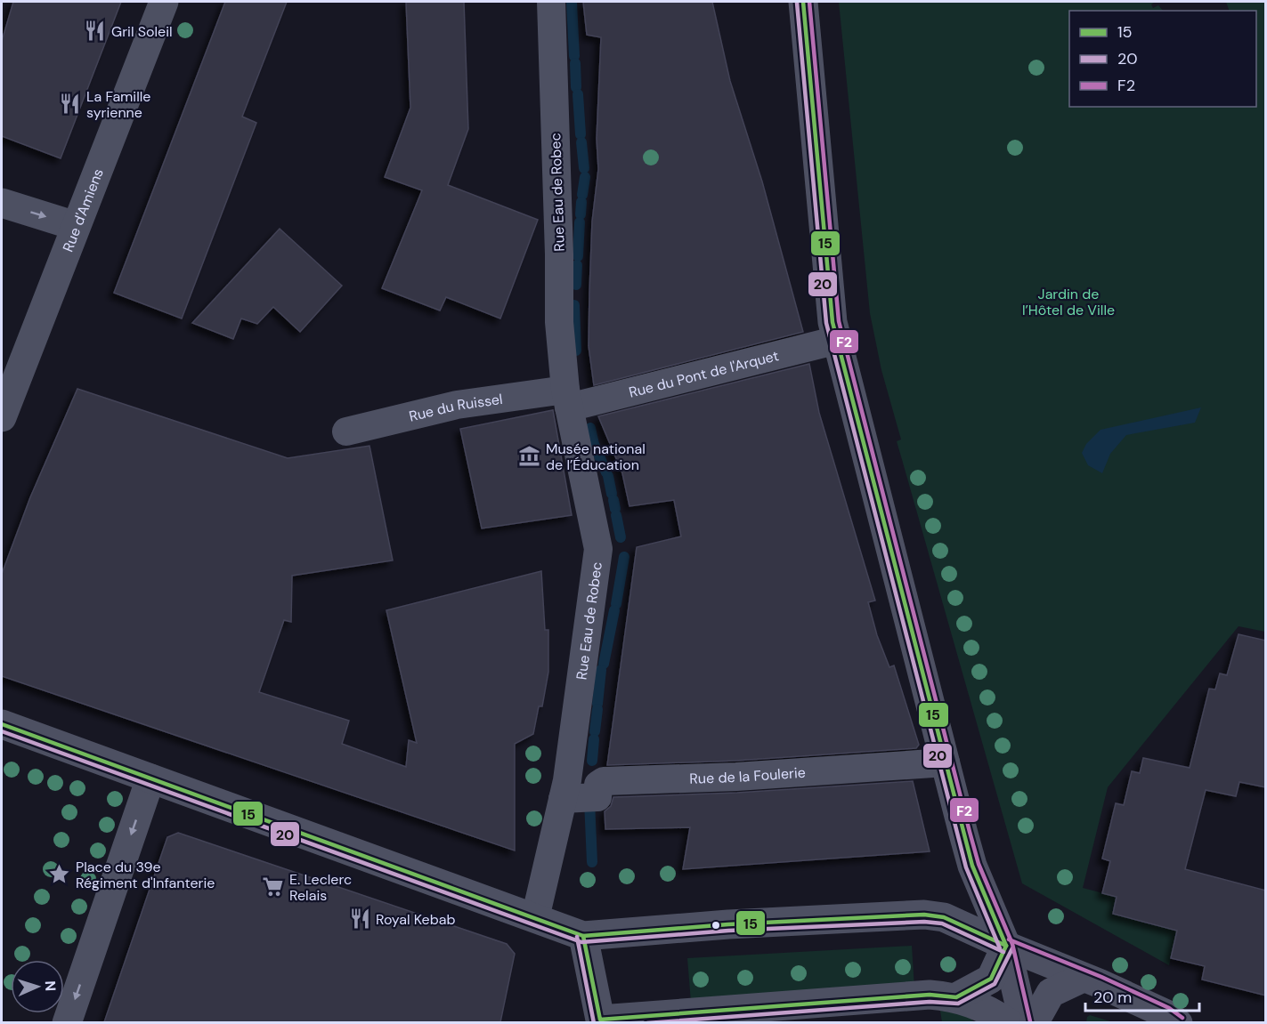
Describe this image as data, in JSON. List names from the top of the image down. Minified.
{"streets":{"street":["Rue Eau de Robec","Rue d'Amiens","Rue du Pont de l'Arquet","Rue du Ruissel","Rue de la Foulerie"]},"crossings":[["Rue Eau de Robec","Rue du Pont de l'Arquet"],["Rue Eau de Robec","Rue du Ruissel"],["Rue Eau de Robec","Rue de la Foulerie"],["Rue du Pont de l'Arquet","Rue du Ruissel"]],"parks":["Jardin de l’Hôtel de Ville"],"places":{"restaurant":["Gril Soleil","La Famille syrienne","Royal Kebab"],"museum":["Musée national de l’Éducation"],"place":["Place du 39e Régiment d'Infanterie"],"supermarket":["E. Leclerc Relais"]},"lines":["transit line 15","transit line F2","transit line 20"],"legend":["15","20","F2"],"scale_bar":"20 m","north":"right"}
